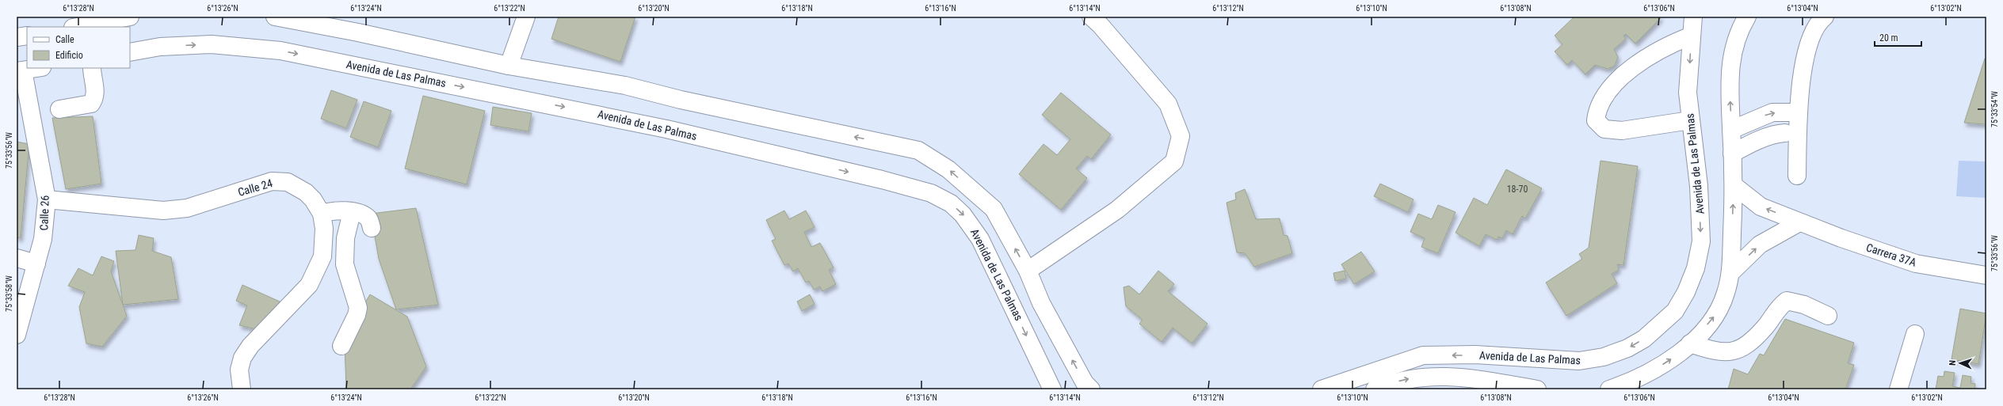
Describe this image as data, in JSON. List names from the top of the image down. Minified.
{"streets":{"main road":["Avenida de Las Palmas","Calle 24","Calle 26","Carrera 37A"]},"crossings":[["Calle 24","Calle 26"]],"house_numbers":["18-70"],"legend":["Calle","Edificio"],"scale_bar":"20 m","north":"left","coordinates":["6°13'28\"N","6°13'26\"N","6°13'24\"N","6°13'22\"N","6°13'20\"N","6°13'18\"N","6°13'16\"N","6°13'14\"N","6°13'12\"N","6°13'10\"N","6°13'08\"N","6°13'06\"N","6°13'04\"N","6°13'02\"N","75°33'54\"W","75°33'56\"W","75°33'58\"W"]}
